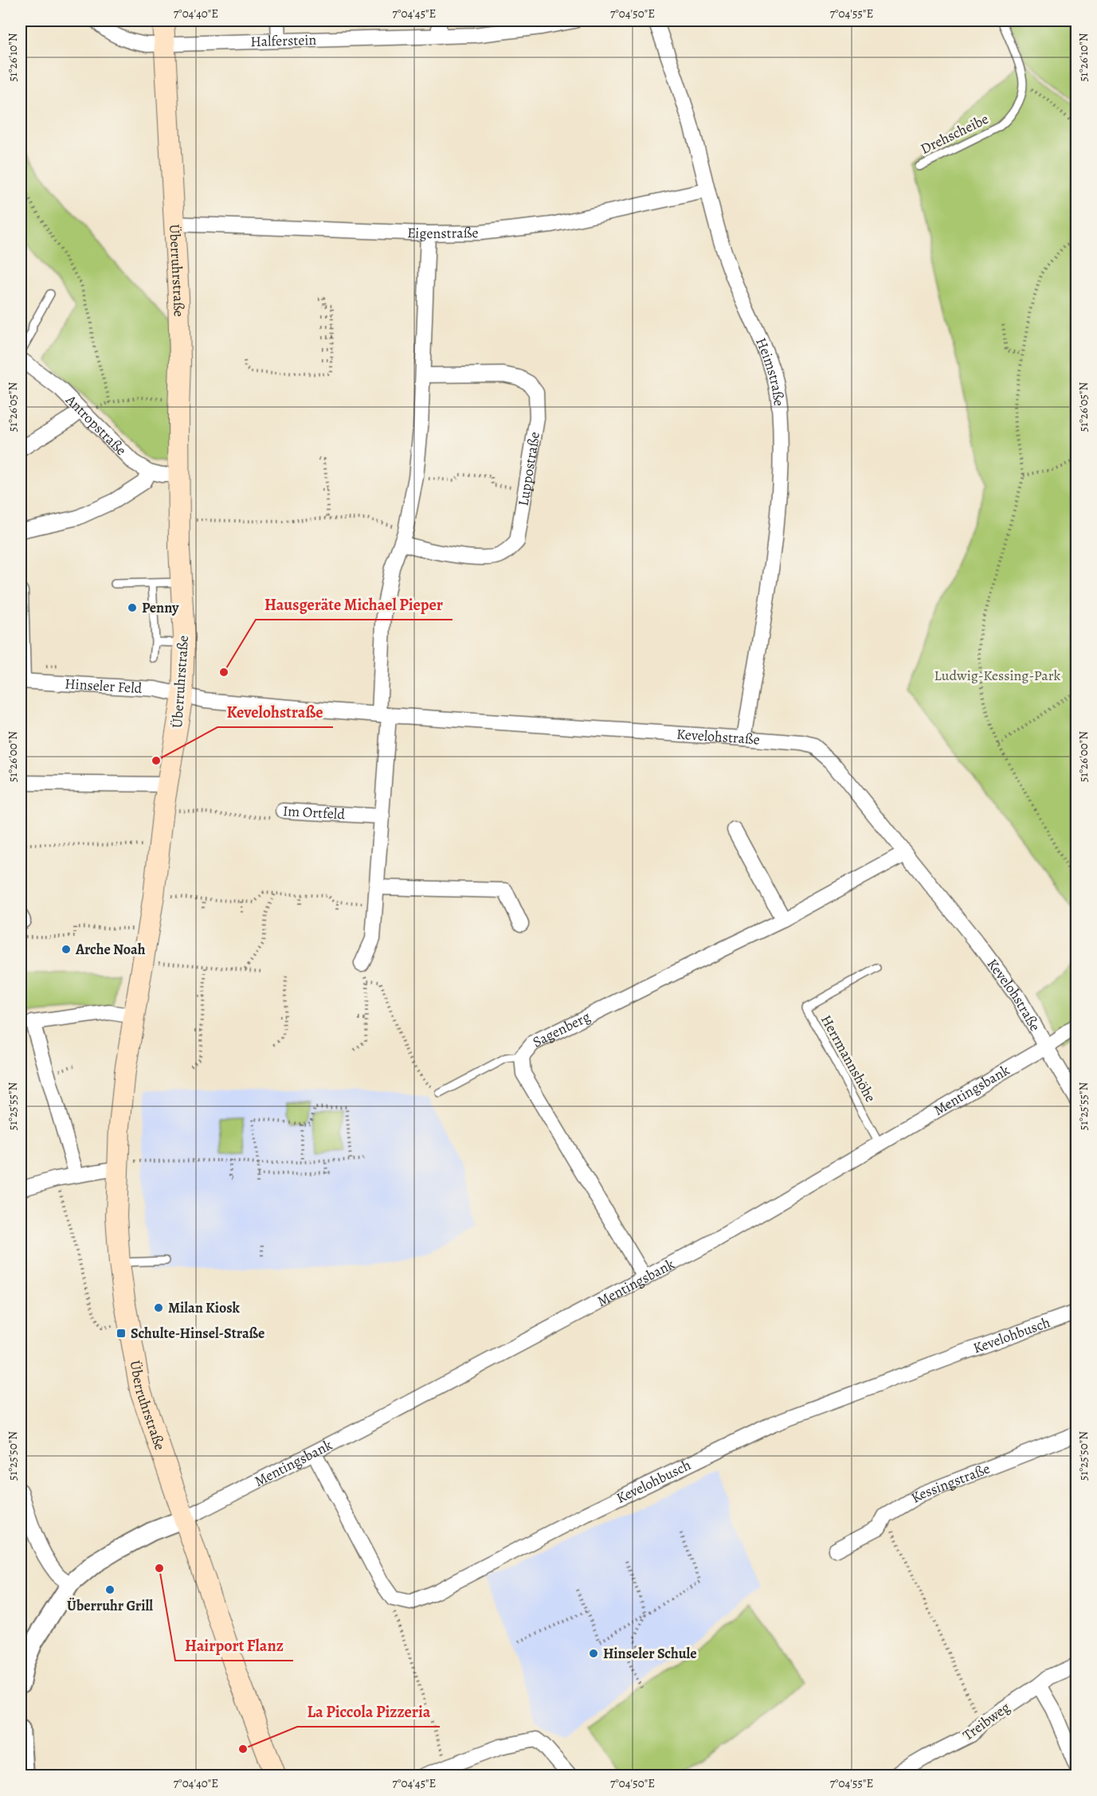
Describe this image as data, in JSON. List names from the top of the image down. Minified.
{"streets":{"main road":["Überruhrstraße"],"street":["Halferstein","Eigenstraße","Heimstraße","Antropstraße","Luppostraße","Hinseler Feld","Kevelohstraße","Im Ortfeld","Sagenberg","Mentingsbank","Kevelohbusch","Kessingstraße","Treibweg"],"lane":["Drehscheibe","Herrmannshöhe"]},"crossings":[["Halferstein","Überruhrstraße"],["Eigenstraße","Überruhrstraße"],["Eigenstraße","Heimstraße"],["Überruhrstraße","Antropstraße"],["Überruhrstraße","Hinseler Feld"],["Überruhrstraße","Kevelohstraße"],["Überruhrstraße","Im Ortfeld"],["Überruhrstraße","Mentingsbank"],["Heimstraße","Kevelohstraße"],["Hinseler Feld","Kevelohstraße"],["Kevelohstraße","Sagenberg"],["Kevelohstraße","Mentingsbank"],["Sagenberg","Mentingsbank"],["Herrmannshöhe","Mentingsbank"]],"parks":["Ludwig-Kessing-Park"],"places":{"other":["Penny","Hausgeräte Michael Pieper","Kevelohstraße","Arche Noah","Milan Kiosk","Hairport Flanz","Überruhr Grill","Hinseler Schule","La Piccola Pizzeria"],"transit":["Schulte-Hinsel-Straße"]},"coordinates":["7°04'40\"E","7°04'45\"E","7°04'50\"E","7°04'55\"E","51°26'10\"N","51°26'05\"N","51°26'00\"N","51°25'55\"N","51°25'50\"N"]}
